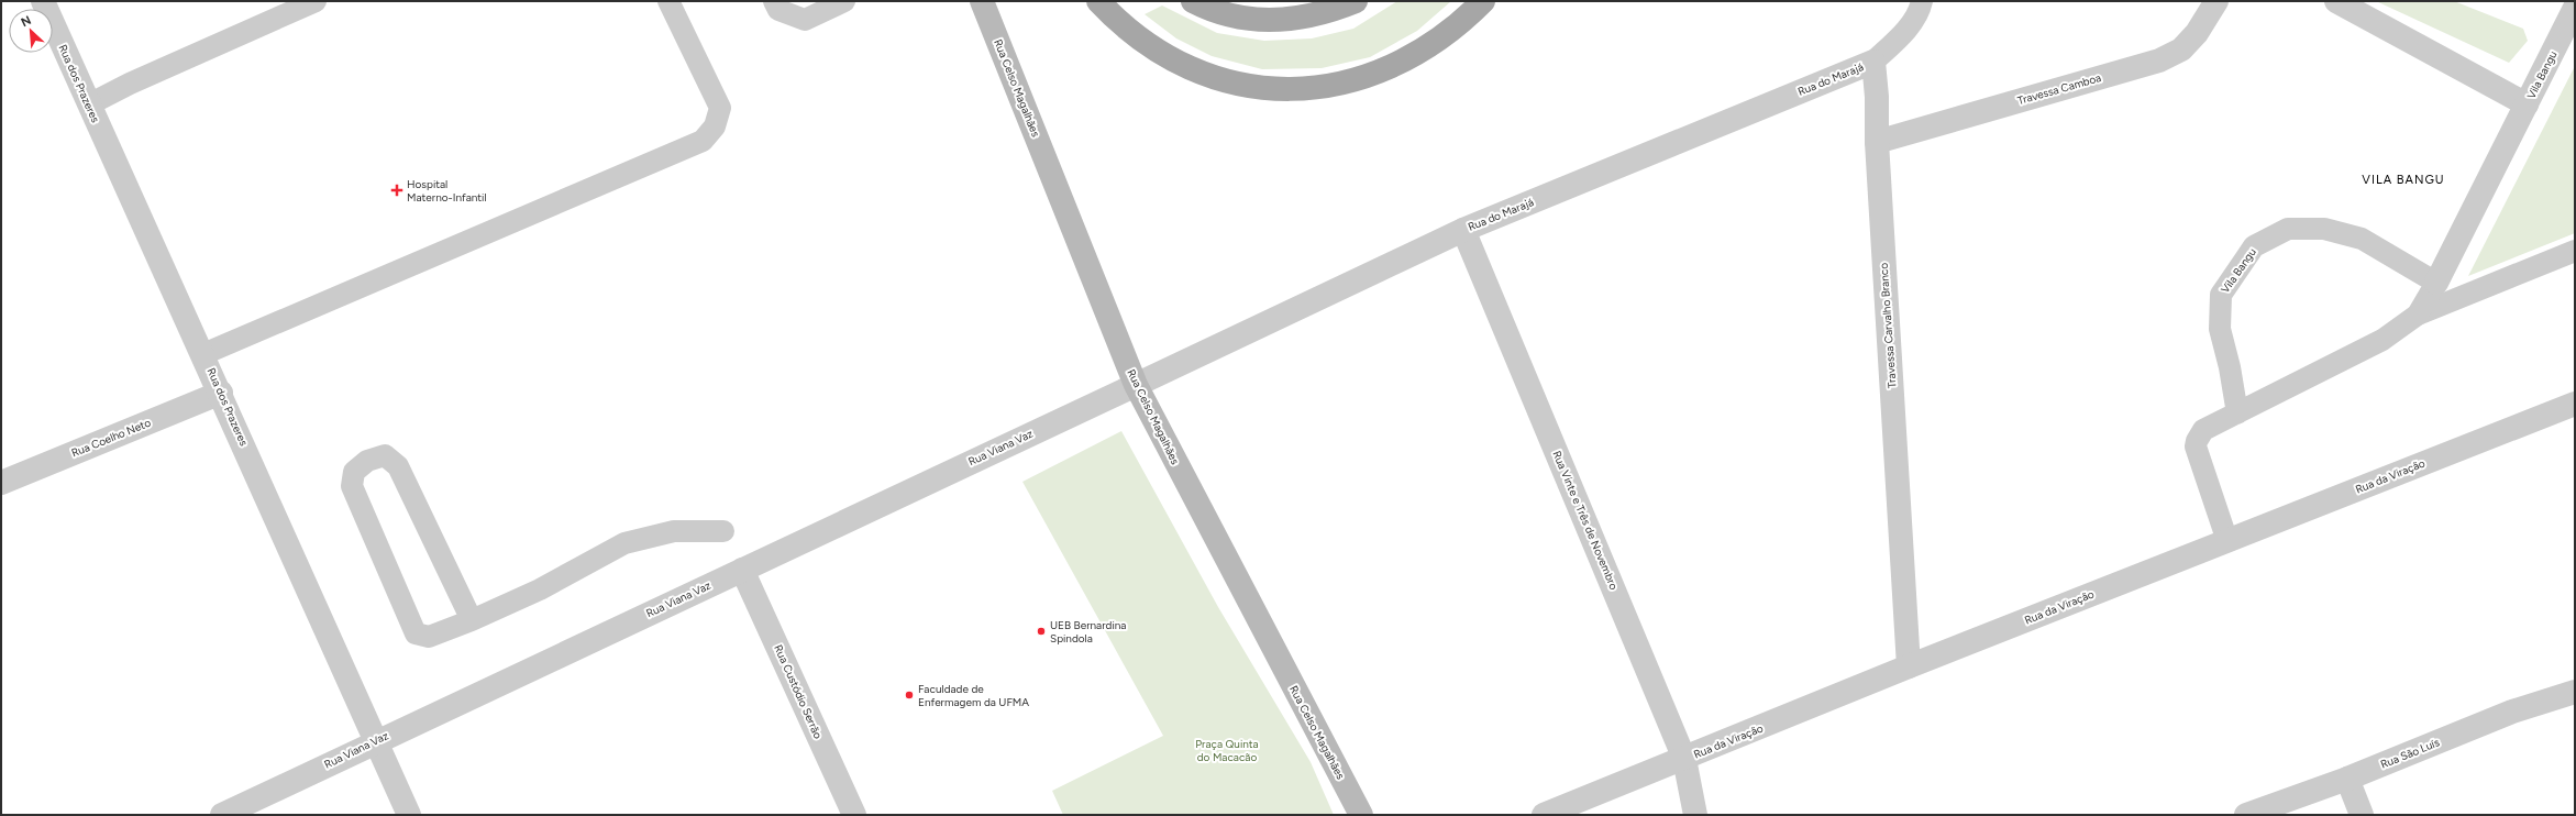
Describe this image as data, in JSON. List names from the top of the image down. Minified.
{"streets":{"main road":["Rua Celso Magalhães"],"street":["Vila Bangu","Rua do Marajá","Rua dos Prazeres","Travessa Camboa","Travessa Carvalho Branco","Rua Coelho Neto","Rua Viana Vaz","Rua da Viração","Rua Vinte e Três de Novembro","Rua Custódio Serrão","Rua São Luís"]},"crossings":[["Vila Bangu","Rua da Viração"],["Rua do Marajá","Rua Celso Magalhães"],["Rua do Marajá","Travessa Carvalho Branco"],["Rua do Marajá","Rua Viana Vaz"],["Rua do Marajá","Rua Vinte e Três de Novembro"],["Rua dos Prazeres","Rua Coelho Neto"],["Rua dos Prazeres","Rua Viana Vaz"],["Rua Celso Magalhães","Rua Viana Vaz"],["Travessa Camboa","Travessa Carvalho Branco"],["Travessa Carvalho Branco","Rua da Viração"],["Rua Viana Vaz","Rua Custódio Serrão"],["Rua da Viração","Rua Vinte e Três de Novembro"]],"districts":["VILA BANGU"],"parks":["Praça Quinta do Macacão"],"places":{"health":["Hospital Materno-Infantil"],"other":["UEB Bernardina Spindola","Faculdade de Enfermagem da UFMA"]},"north":"top left"}
